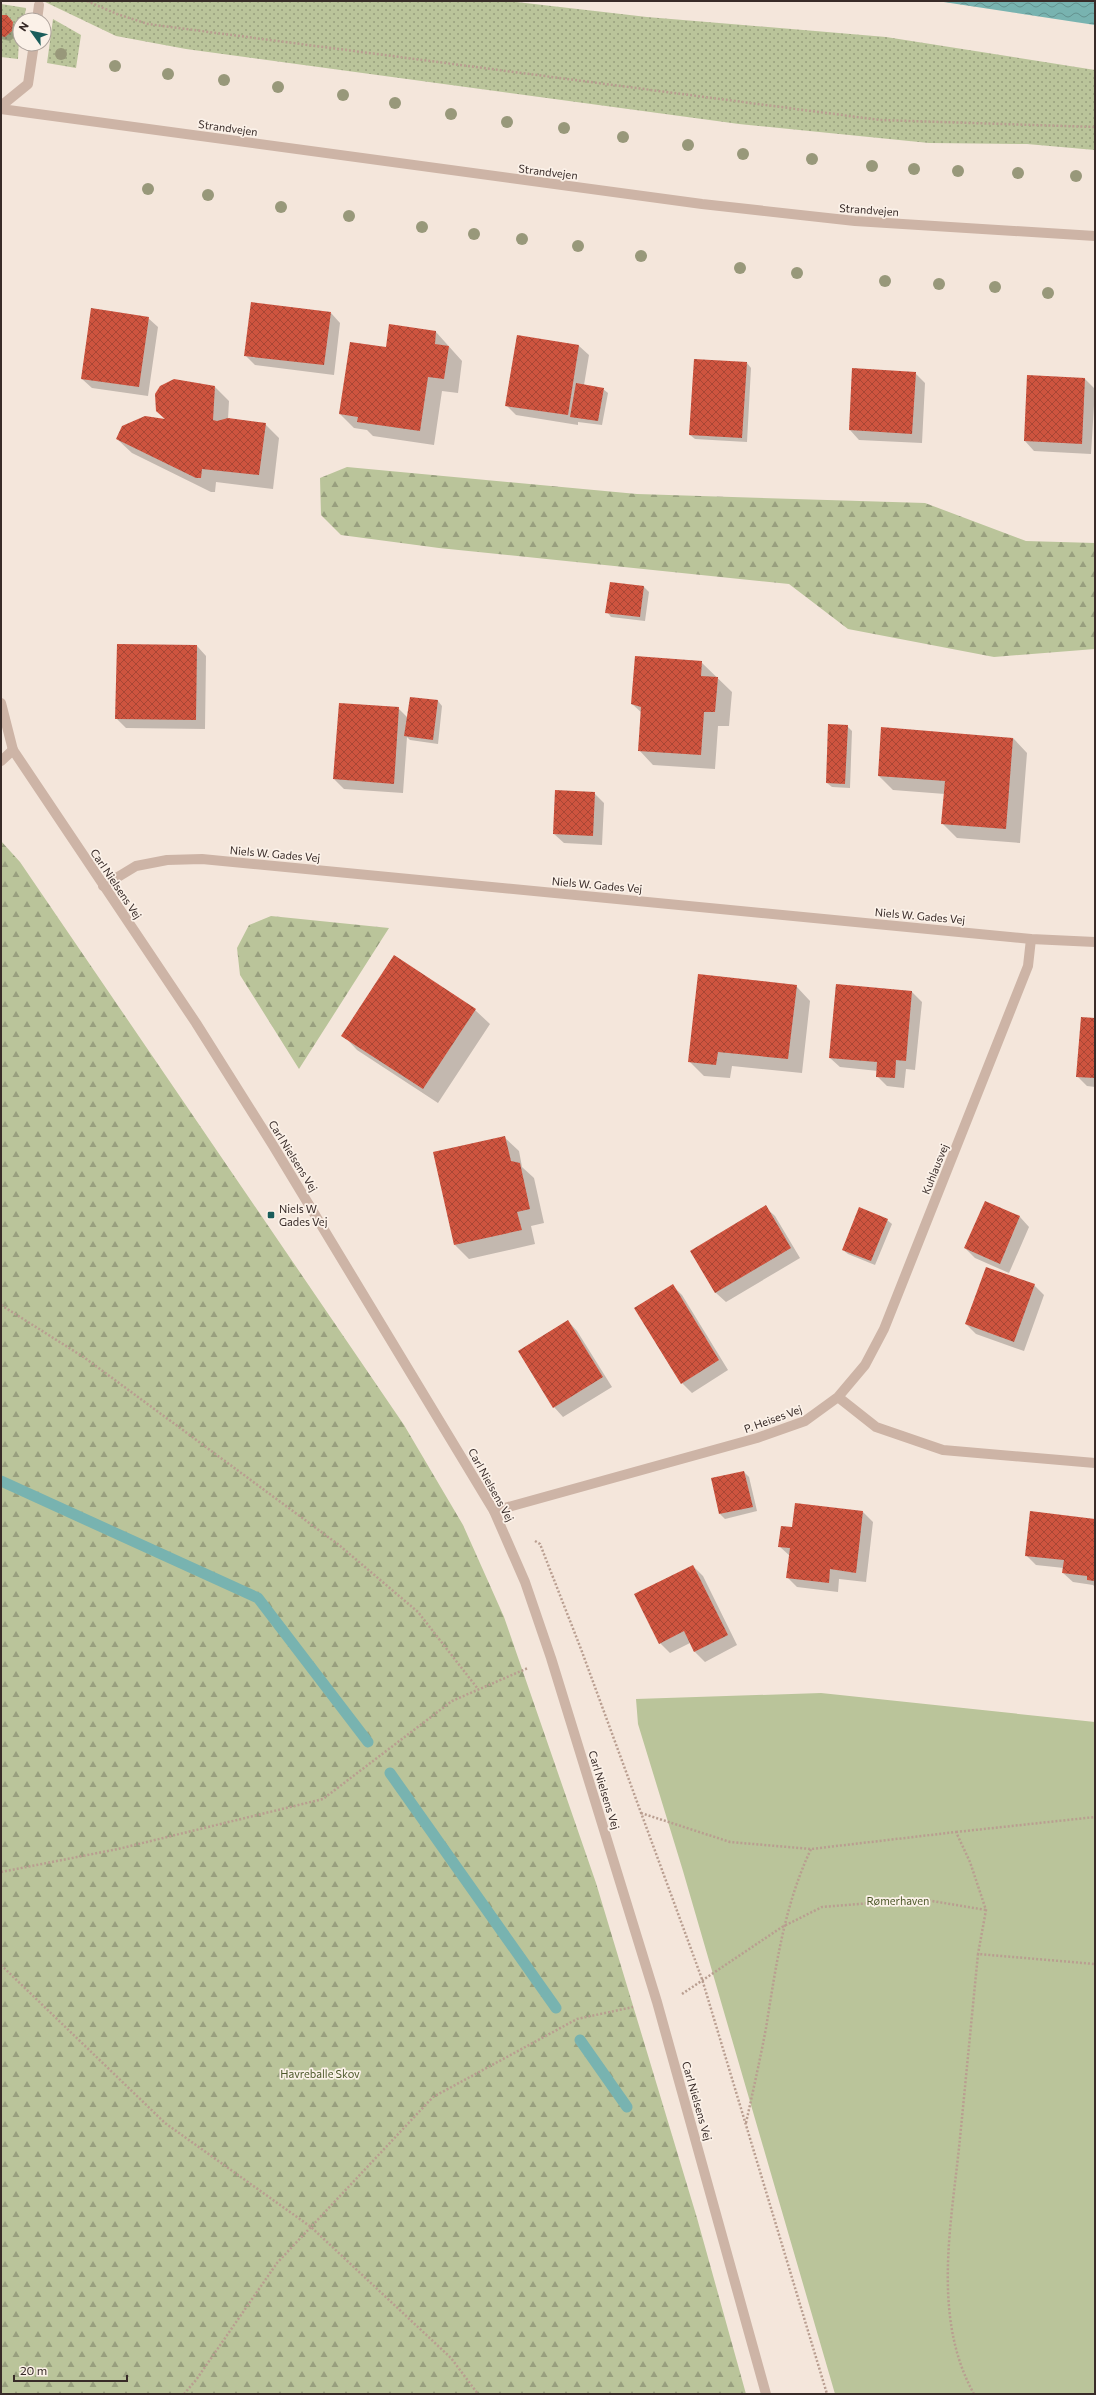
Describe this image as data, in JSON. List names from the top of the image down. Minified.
{"streets":{"street":["Strandvejen","Niels W. Gades Vej","Carl Nielsens Vej","Kuhlausvej","P. Heises Vej"]},"crossings":[["Niels W. Gades Vej","Carl Nielsens Vej"],["Niels W. Gades Vej","Kuhlausvej"],["Carl Nielsens Vej","P. Heises Vej"],["Kuhlausvej","P. Heises Vej"]],"parks":["Rømerhaven","Havreballe Skov"],"places":{"transit":["Niels W Gades Vej"]},"scale_bar":"20 m","north":"top left"}
